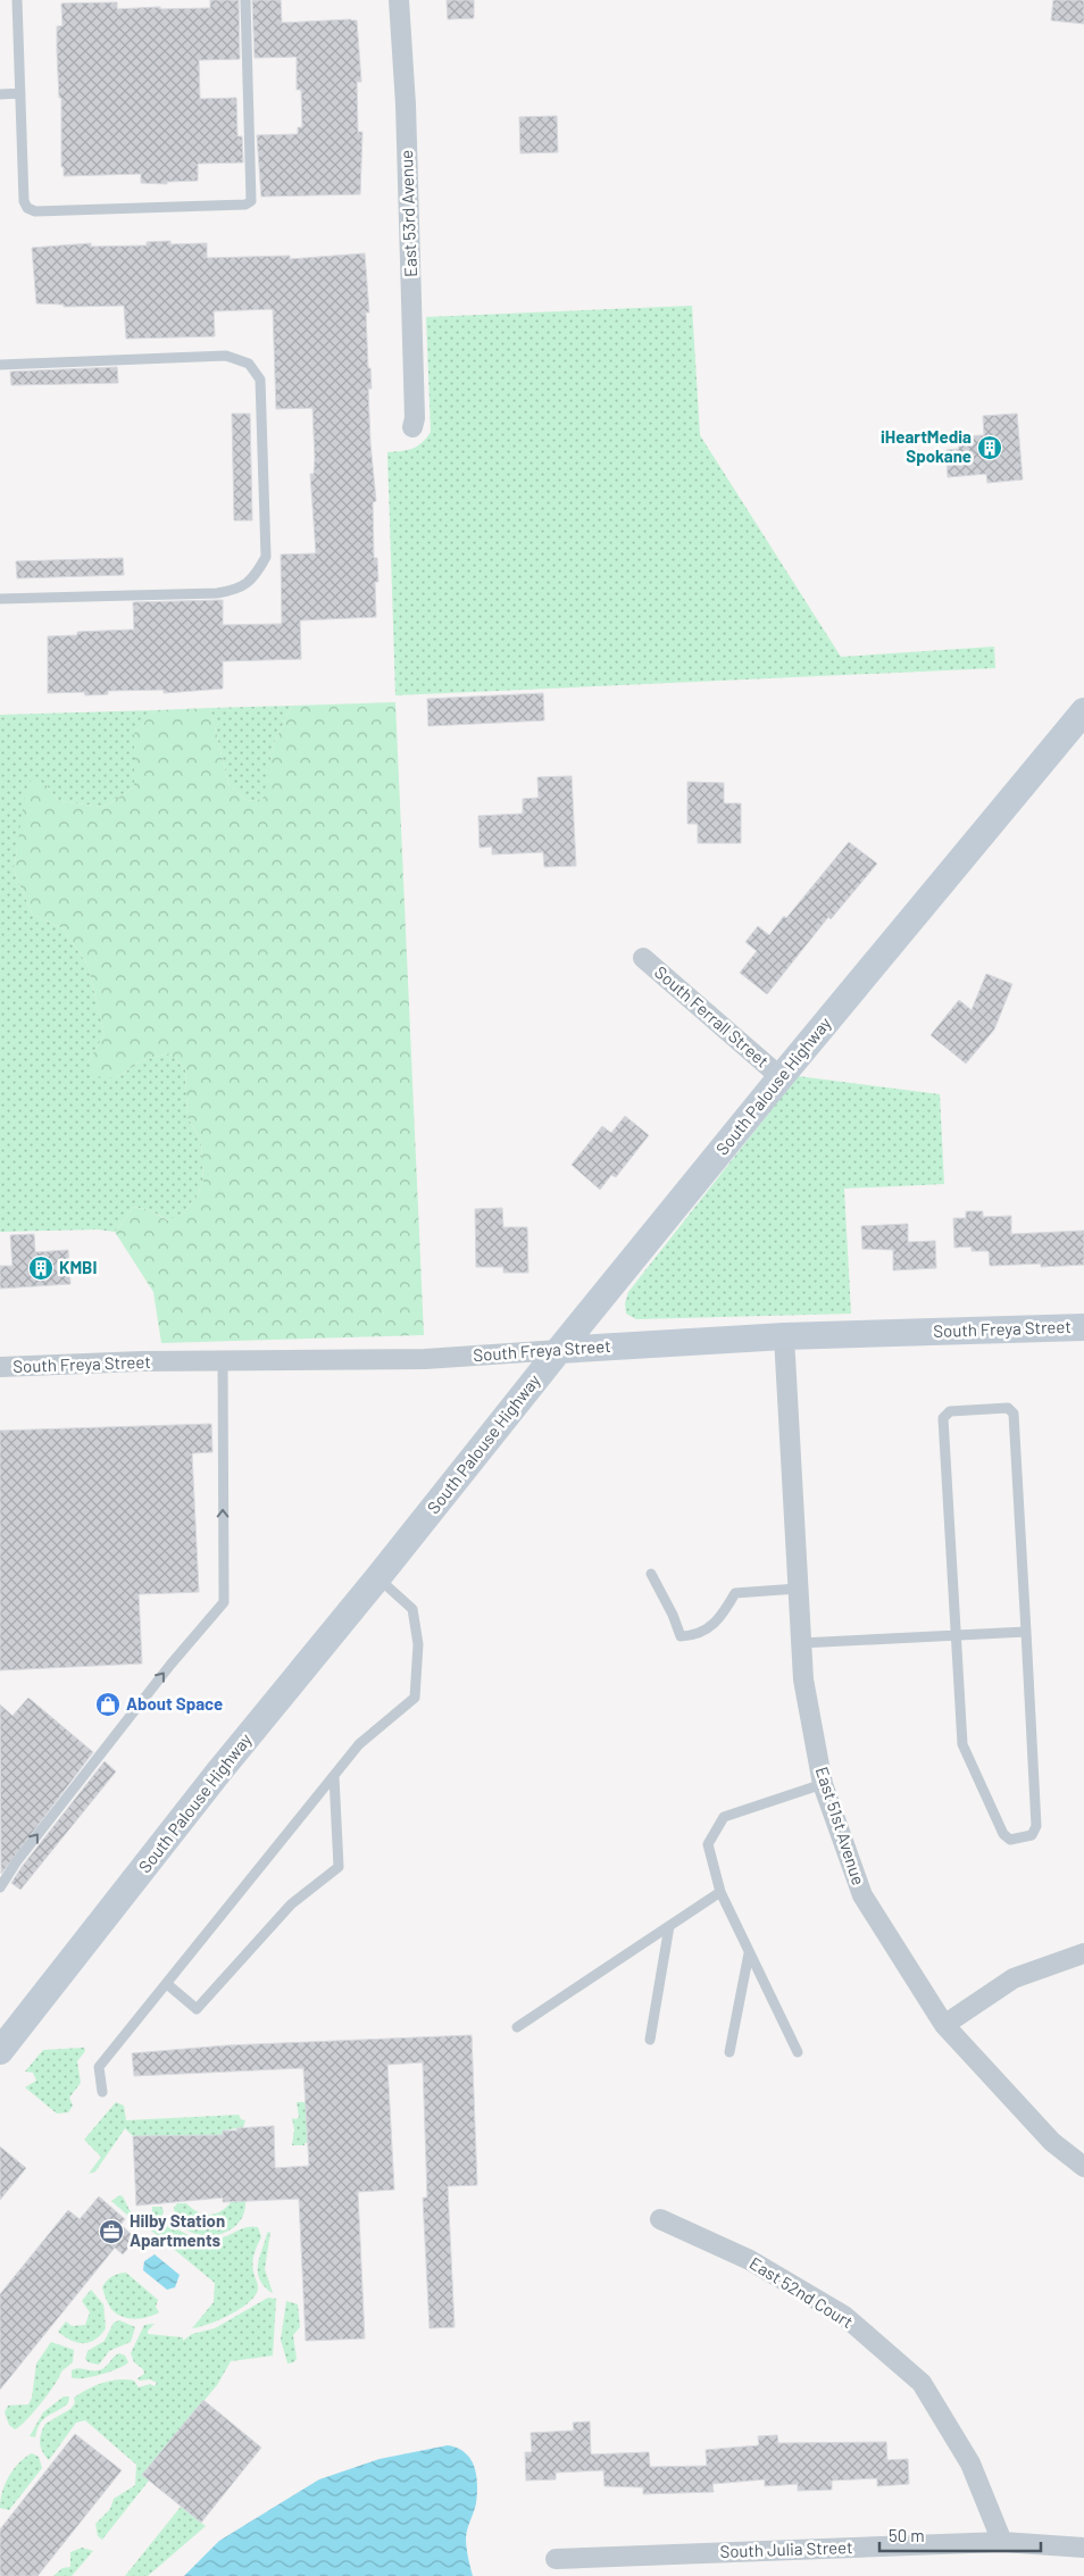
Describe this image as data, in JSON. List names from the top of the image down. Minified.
{"streets":{"main road":["South Palouse Highway","South Freya Street"],"street":["East 53rd Avenue","South Ferrall Street","East 51st Avenue","East 52nd Court","South Julia Street"]},"crossings":[["South Ferrall Street","South Palouse Highway"],["South Palouse Highway","South Freya Street"],["South Freya Street","East 51st Avenue"],["East 52nd Court","South Julia Street"]],"places":{"building":["iHeartMedia Spokane","KMBI"],"shop":["About Space"],"office":["Hilby Station Apartments"]},"scale_bar":"50 m"}
